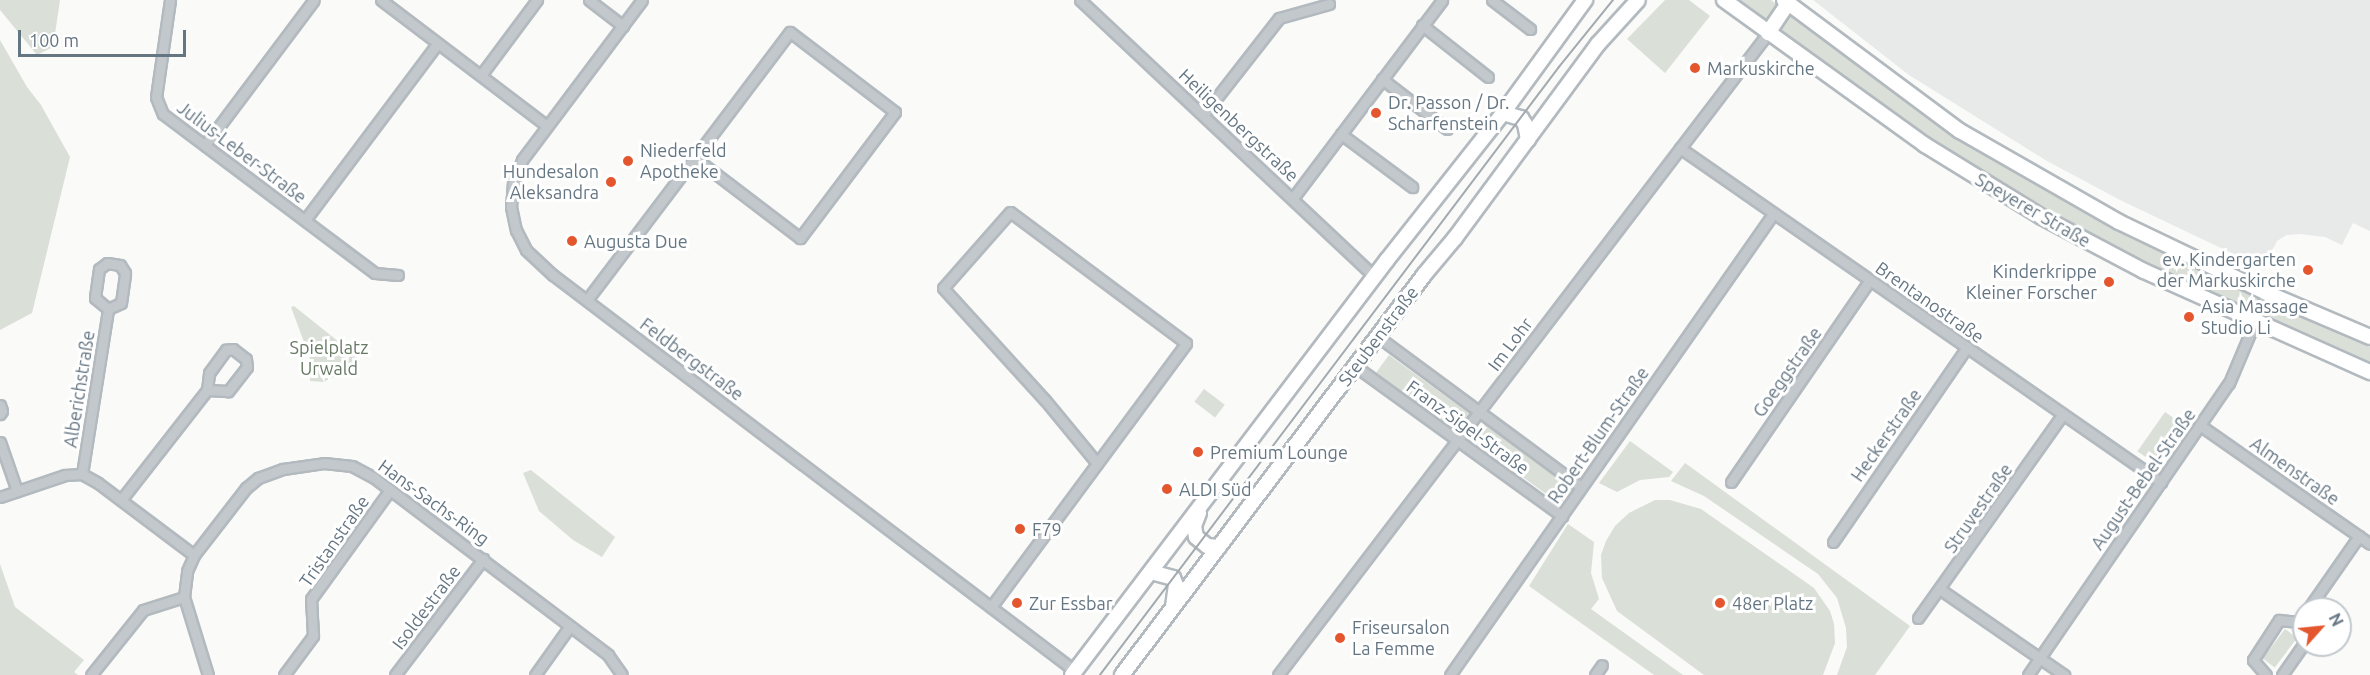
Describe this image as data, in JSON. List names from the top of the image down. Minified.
{"streets":{"street":["Heiligenbergstraße","Julius-Leber-Straße","Speyerer Straße","Brentanostraße","Steubenstraße","Im Lohr","Feldbergstraße","Goeggstraße","Alberichstraße","Franz-Sigel-Straße","Robert-Blum-Straße","Heckerstraße","Almenstraße","August-Bebel-Straße","Hans-Sachs-Ring","Struvestraße","Tristanstraße","Isoldestraße"]},"crossings":[["Speyerer Straße","Im Lohr"],["Speyerer Straße","August-Bebel-Straße"],["Brentanostraße","Im Lohr"],["Brentanostraße","Goeggstraße"],["Brentanostraße","Robert-Blum-Straße"],["Brentanostraße","Heckerstraße"],["Brentanostraße","August-Bebel-Straße"],["Brentanostraße","Struvestraße"],["Steubenstraße","Franz-Sigel-Straße"],["Im Lohr","Franz-Sigel-Straße"],["Alberichstraße","Hans-Sachs-Ring"],["Franz-Sigel-Straße","Robert-Blum-Straße"],["Almenstraße","August-Bebel-Straße"],["Hans-Sachs-Ring","Tristanstraße"],["Hans-Sachs-Ring","Isoldestraße"]],"parks":["Spielplatz Urwald"],"places":["Markuskirche","Dr. Passon / Dr. Scharfenstein","Niederfeld Apotheke","Hundesalon Aleksandra","Augusta Due","ev. Kindergarten der Markuskirche","Kinderkrippe Kleiner Forscher","Asia Massage Studio Li","Premium Lounge","ALDI Süd","F79","Zur Essbar","48er Platz","Friseursalon La Femme"],"scale_bar":"100 m","north":"top right"}
